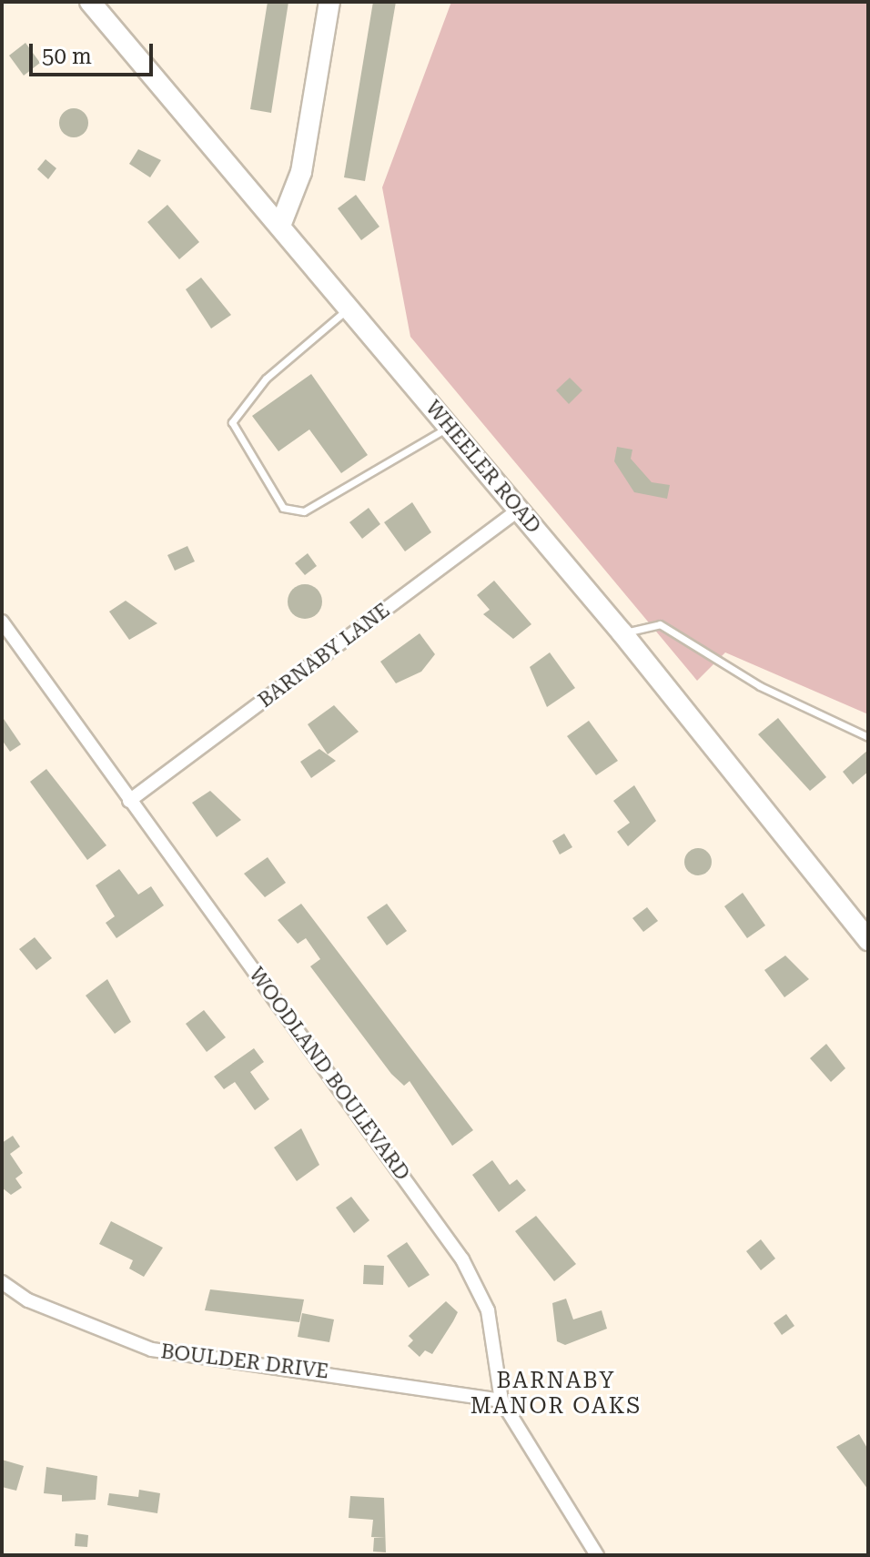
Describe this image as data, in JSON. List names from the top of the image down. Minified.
{"streets":{"main road":["WHEELER ROAD"],"street":["BARNABY LANE","WOODLAND BOULEVARD","BOULDER DRIVE"]},"crossings":[["WHEELER ROAD","BARNABY LANE"],["BARNABY LANE","WOODLAND BOULEVARD"],["WOODLAND BOULEVARD","BOULDER DRIVE"]],"districts":["BARNABY MANOR OAKS"],"scale_bar":"50 m"}
